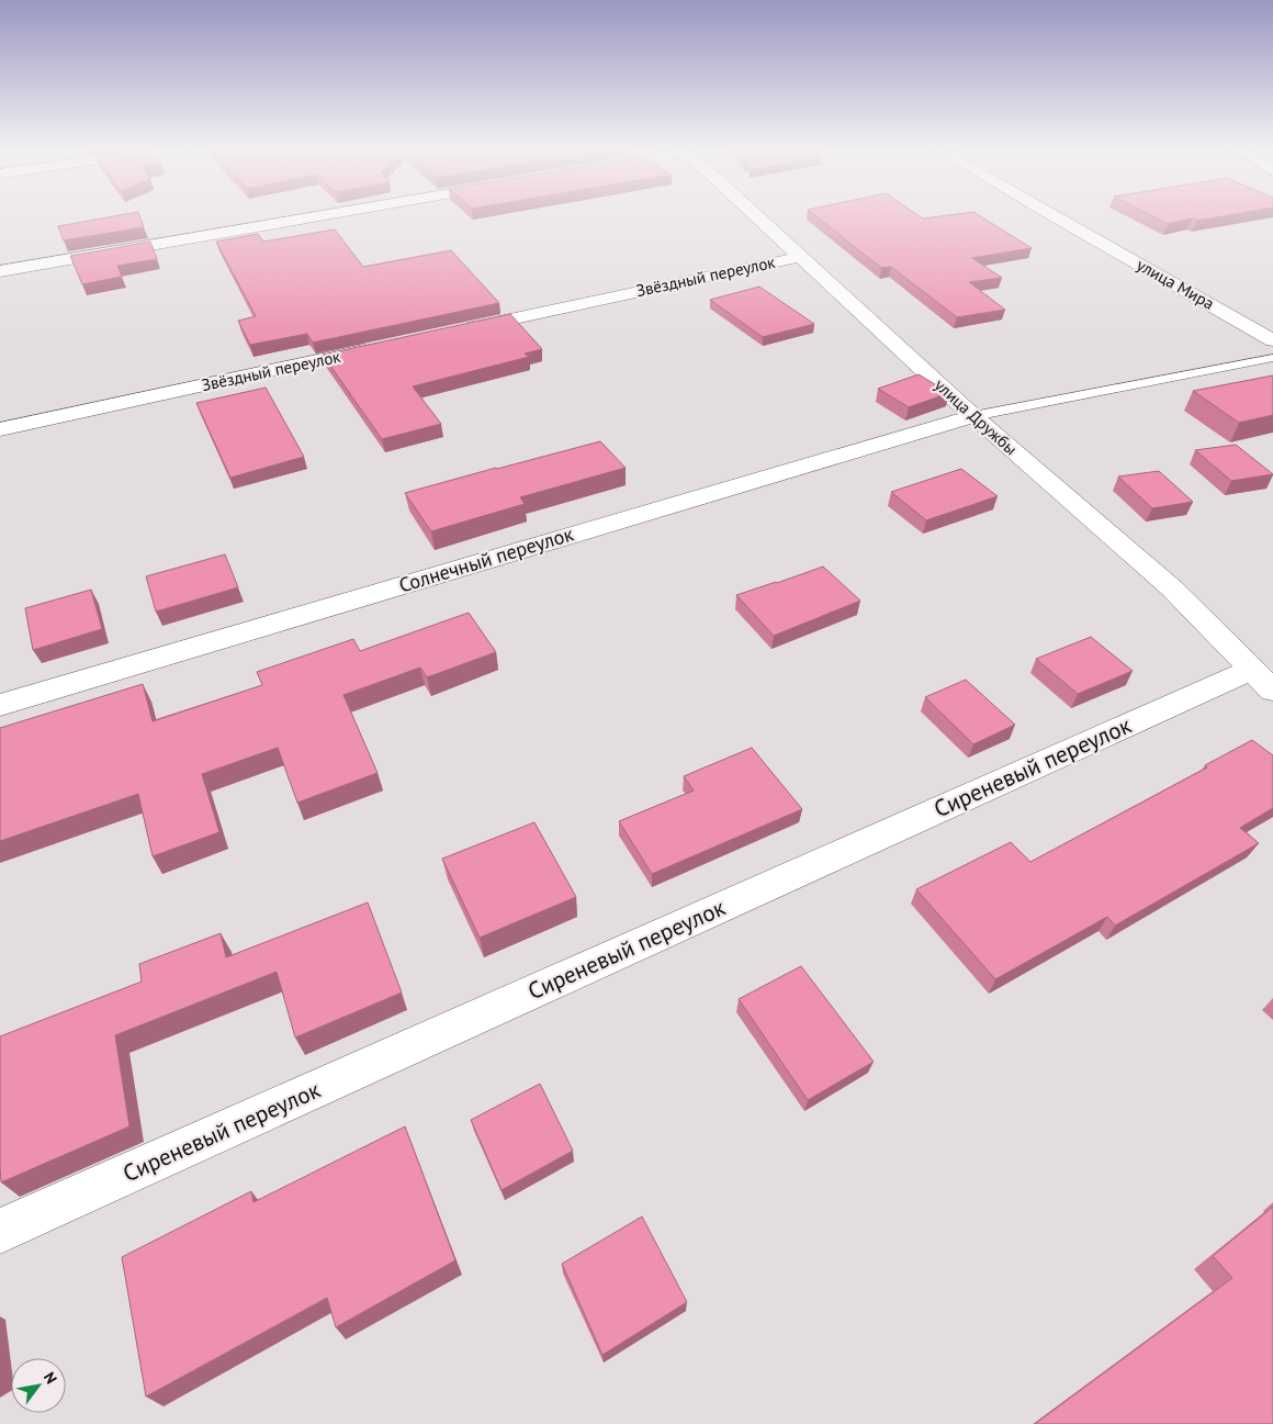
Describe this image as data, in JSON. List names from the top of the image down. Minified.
{"streets":{"street":["Звёздный переулок","улица Мира","улица Дружбы","Солнечный переулок","Сиреневый переулок"]},"crossings":[["Звёздный переулок","улица Дружбы"],["улица Дружбы","Солнечный переулок"],["улица Дружбы","Сиреневый переулок"]],"north":"top right"}
